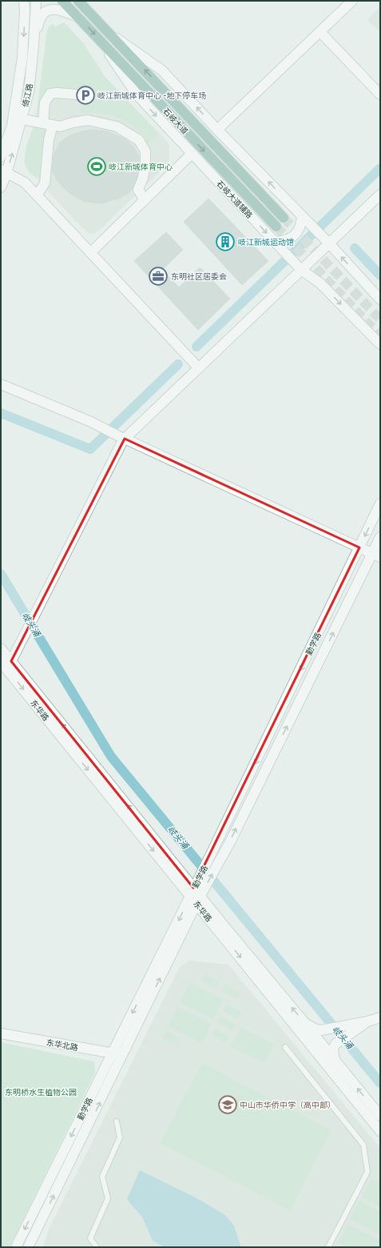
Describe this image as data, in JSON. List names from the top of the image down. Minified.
{"streets":{"main road":["倚江路","石岐大道","石岐大道辅路","勤学路","东华路","东华北路"]},"crossings":[["石岐大道","石岐大道辅路"],["勤学路","东华路"],["勤学路","东华北路"]],"water":["岐头涌"],"parks":["东明桥水生植物公园"],"places":{"parking":["岐江新城体育中心 -地下停车场"],"sports":["岐江新城体育中心"],"building":["岐江新城运动馆"],"office":["东明社区居委会"],"school or university":["中山市华侨中学（高中部）"]}}
